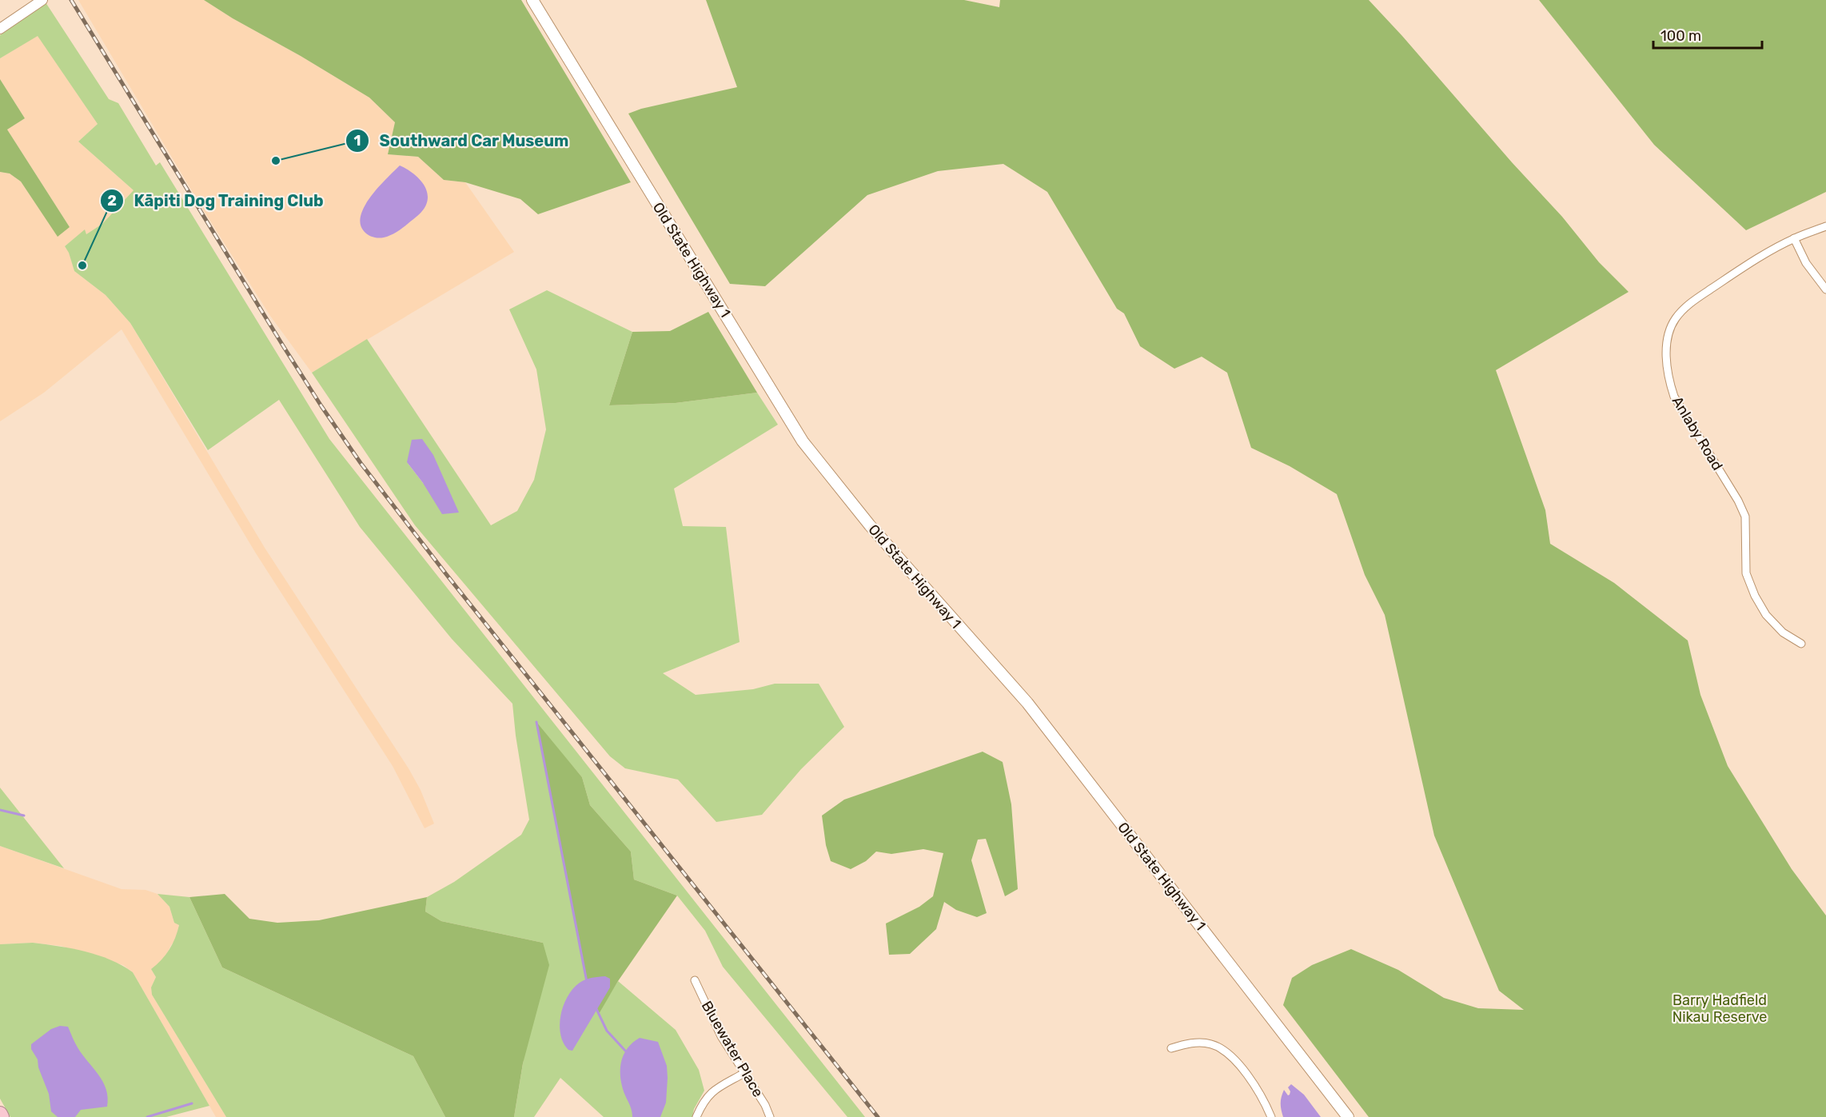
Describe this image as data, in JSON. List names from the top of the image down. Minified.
{"streets":{"main road":["Old State Highway 1"],"street":["Anlaby Road","Bluewater Place"]},"parks":["Barry Hadfield Nikau Reserve"],"places":["Southward Car Museum","Kāpiti Dog Training Club"],"scale_bar":"100 m"}
